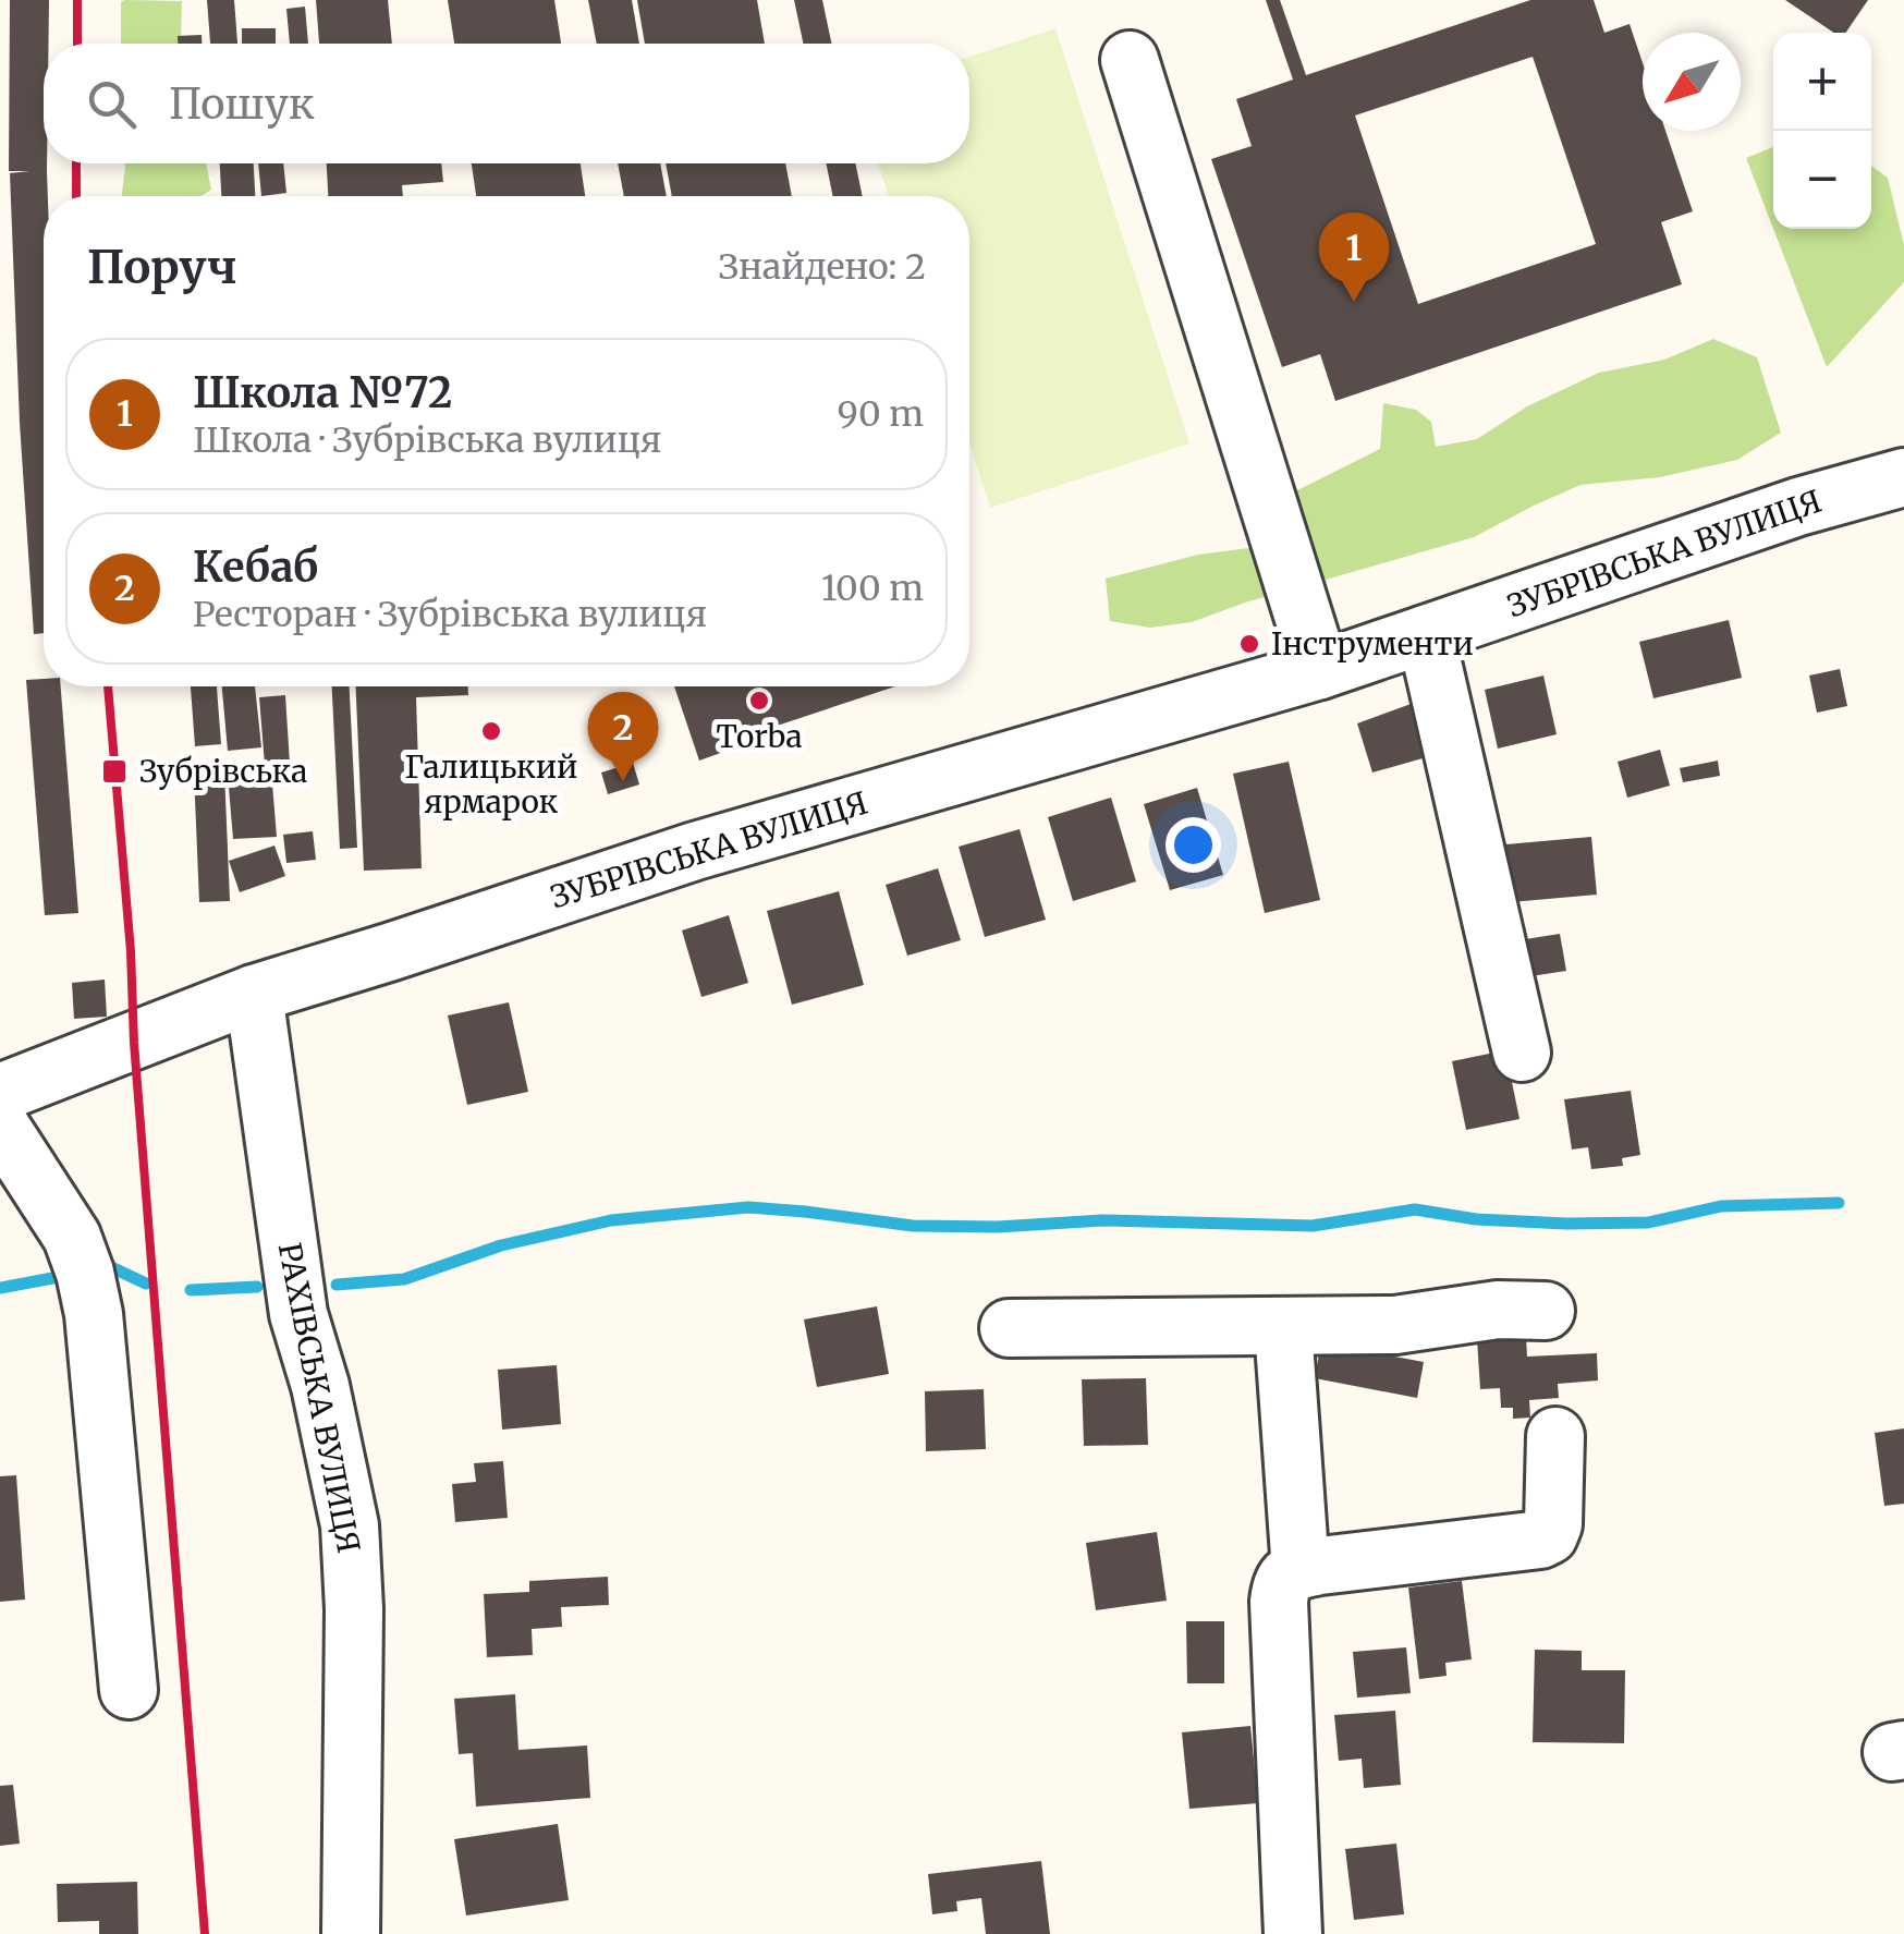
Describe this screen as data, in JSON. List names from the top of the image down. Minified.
{"streets":{"street":["ЗУБРІВСЬКА ВУЛИЦЯ","РАХІВСЬКА ВУЛИЦЯ"]},"crossings":[["ЗУБРІВСЬКА ВУЛИЦЯ","РАХІВСЬКА ВУЛИЦЯ"]],"places":{"other":["Інструменти","Torba","Галицький ярмарок"],"transit":["Зубрівська"]},"north":"bottom left","page":{"map_buttons":["+","−"],"search":"Пошук","heading":["Поруч","Знайдено: 2"],"pins":["1","2"],"list":[{"mark":"1","name":"Школа №72","note":"Школа · Зубрівська вулиця","value":"90 m"},{"mark":"2","name":"Кебаб","note":"Ресторан · Зубрівська вулиця","value":"100 m"}]}}
